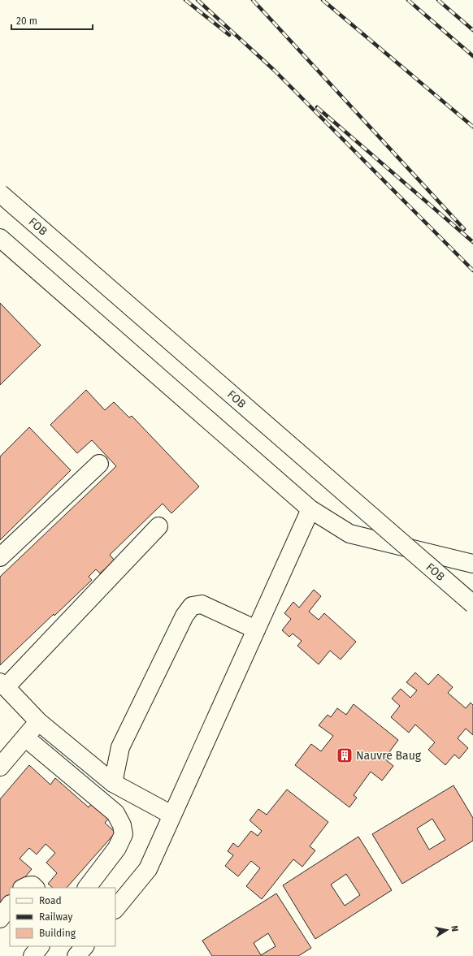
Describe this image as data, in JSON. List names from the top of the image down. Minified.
{"streets":{"street":["FOB"]},"places":{"building":["Nauvre Baug"]},"legend":["Road","Railway","Building"],"scale_bar":"20 m","north":"right"}
